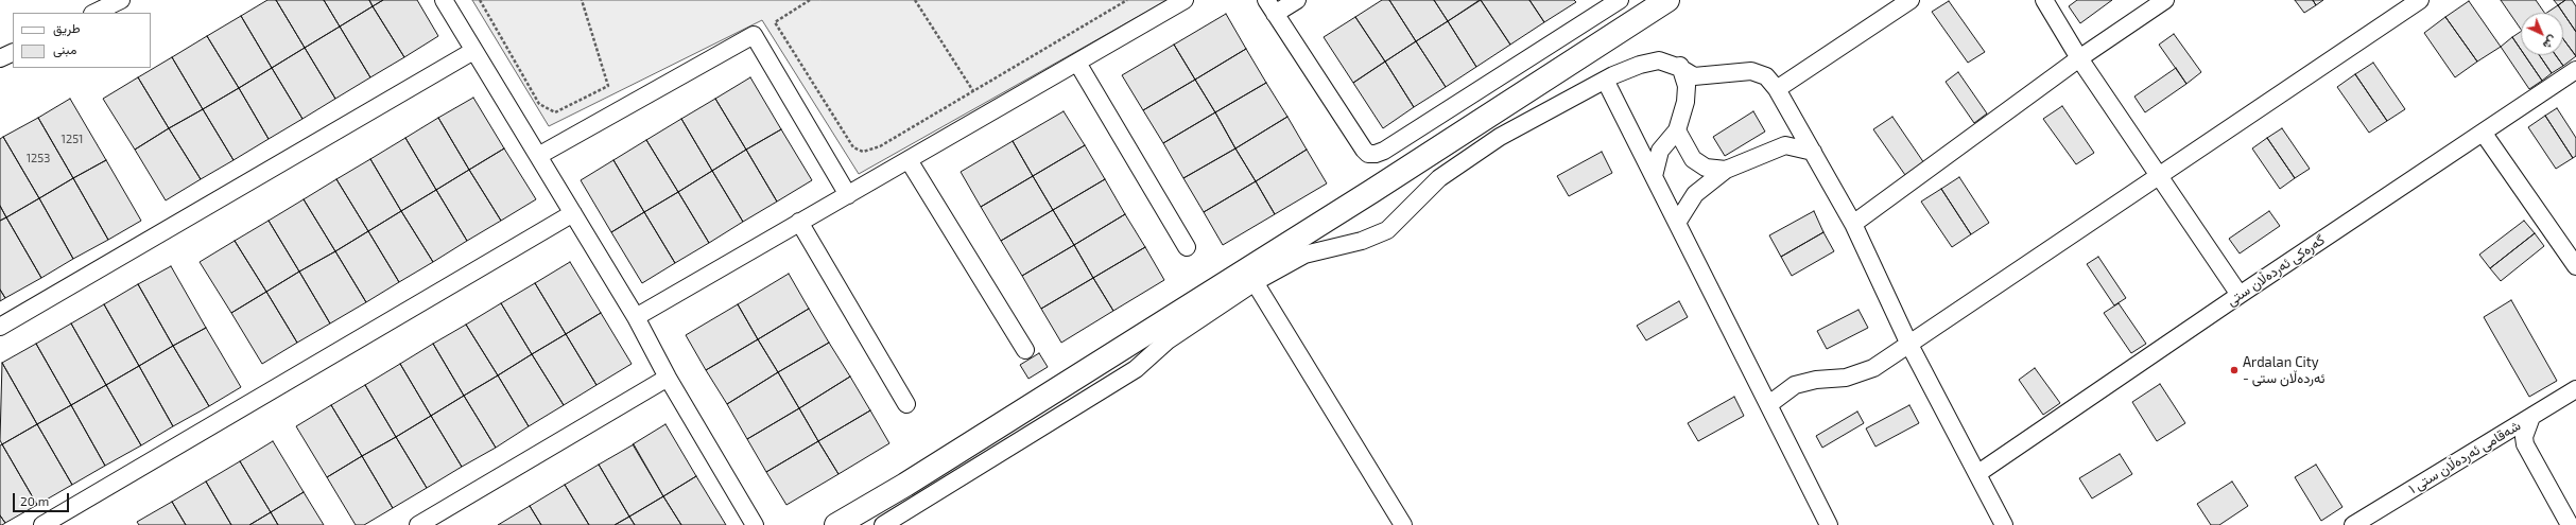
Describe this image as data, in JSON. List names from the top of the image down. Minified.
{"streets":{"street":["گەرەکی ئەردەڵان ستی","شەقامی ئەردەڵان ستی ١"]},"places":["Ardalan City - ئەردەڵان ستی"],"house_numbers":["1251","1253"],"legend":["طريق","مبنى"],"scale_bar":"20 m","north":"bottom right"}
